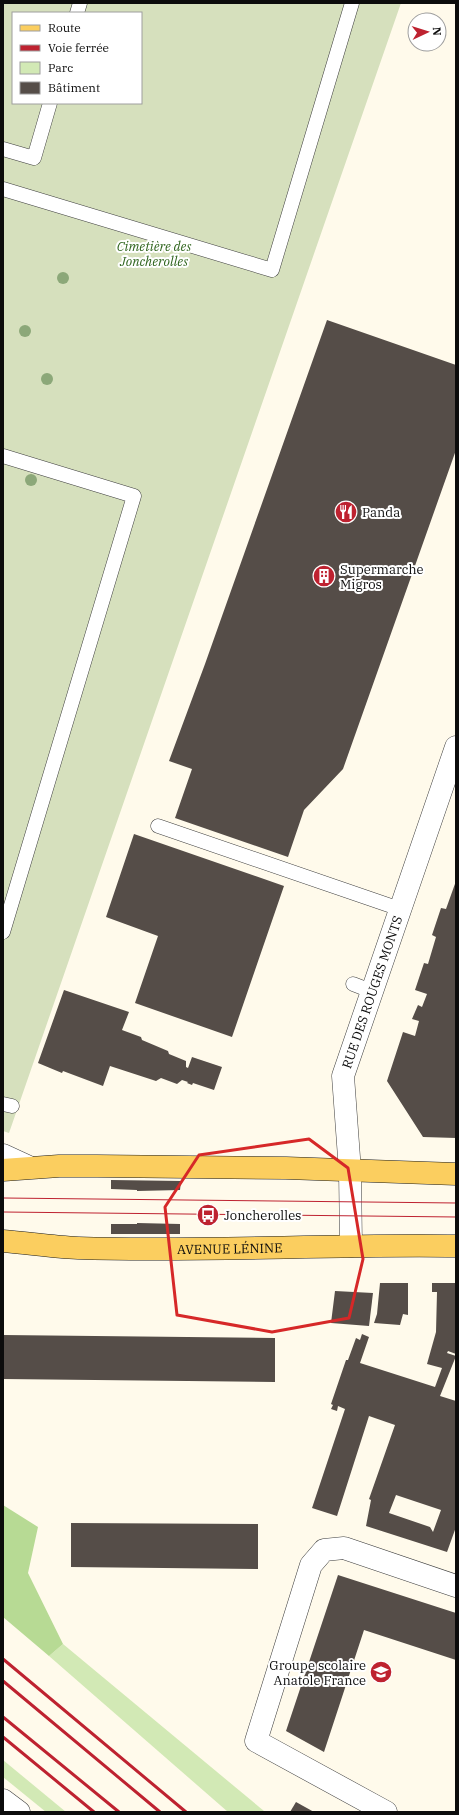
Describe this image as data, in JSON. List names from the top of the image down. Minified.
{"streets":{"main road":["AVENUE LÉNINE"],"street":["RUE DES ROUGES MONTS"]},"crossings":[["RUE DES ROUGES MONTS","AVENUE LÉNINE"]],"parks":["Cimetière des Joncherolles"],"places":{"restaurant":["Panda"],"building":["Supermarche Migros"],"bus stop":["Joncherolles"],"school or university":["Groupe scolaire Anatole France"]},"legend":["Route","Voie ferrée","Parc","Bâtiment"],"north":"right"}
